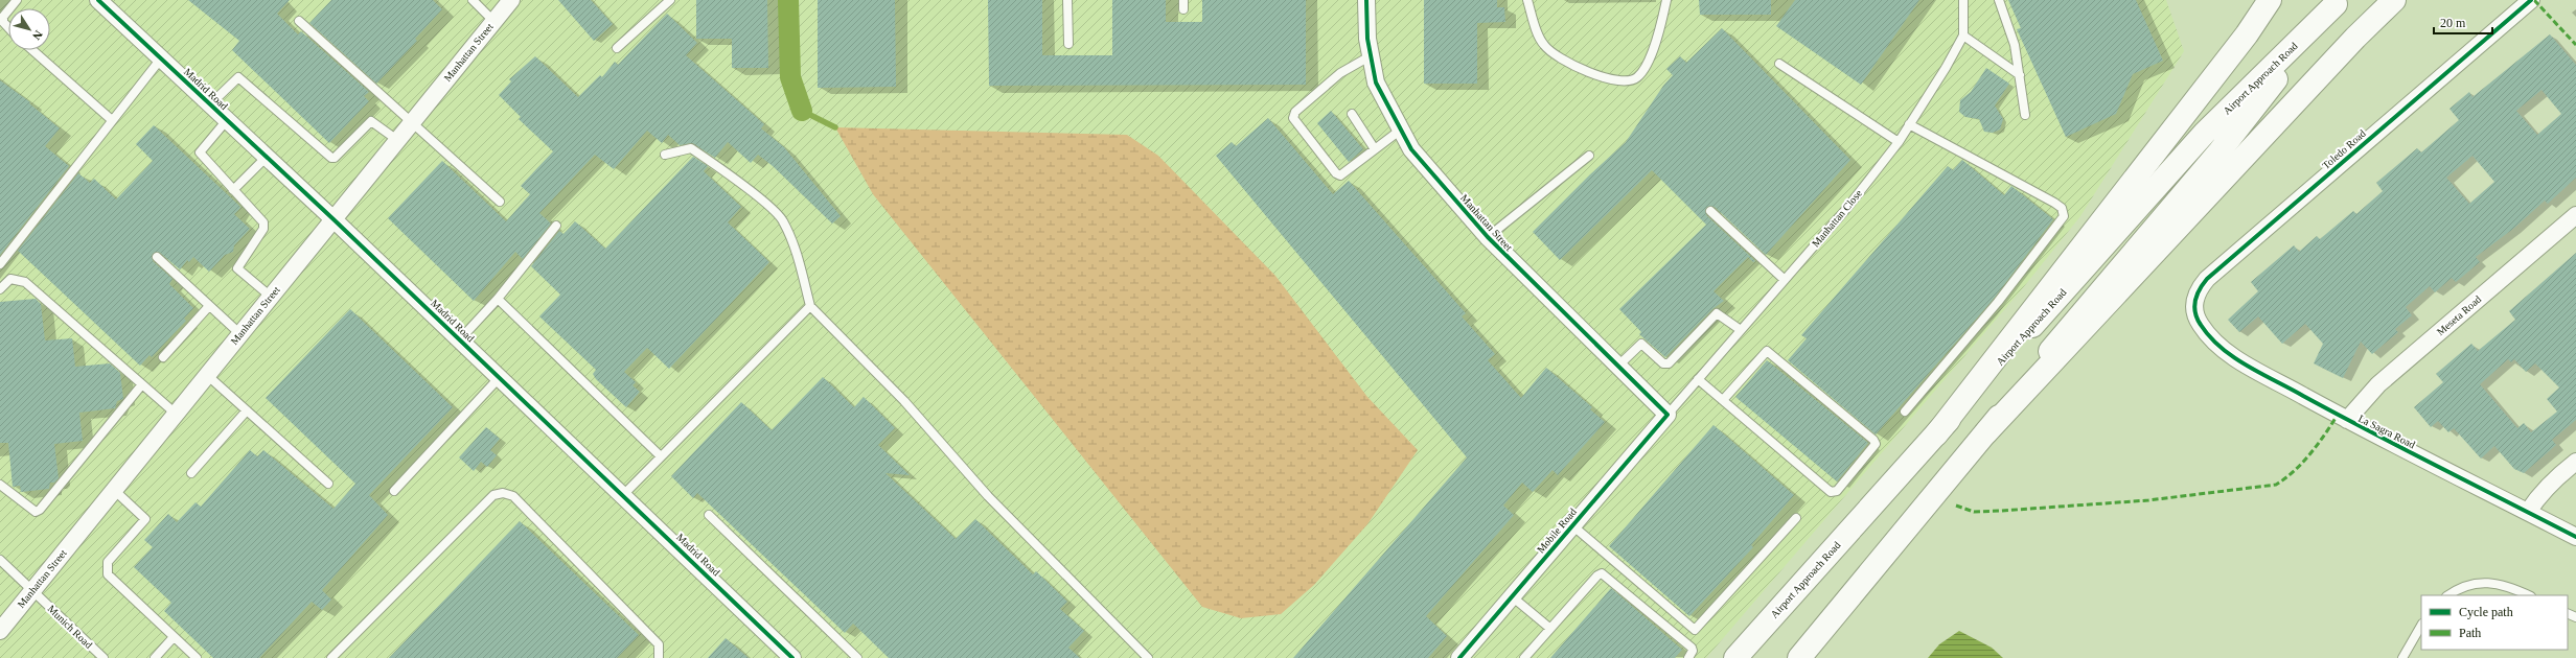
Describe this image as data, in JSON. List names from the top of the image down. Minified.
{"streets":{"main road":["Airport Approach Road"],"street":["Manhattan Street","Madrid Road","Toledo Road","Meseta Road","La Sagra Road","Mobile Road"],"lane":["Manhattan Close","Munich Road"]},"crossings":[["Manhattan Street","Madrid Road"],["Manhattan Street","Manhattan Close"],["Manhattan Street","Mobile Road"],["Manhattan Street","Munich Road"],["Toledo Road","La Sagra Road"],["Manhattan Close","Mobile Road"],["Meseta Road","La Sagra Road"]],"legend":["Cycle path","Path"],"scale_bar":"20 m","north":"bottom right"}
